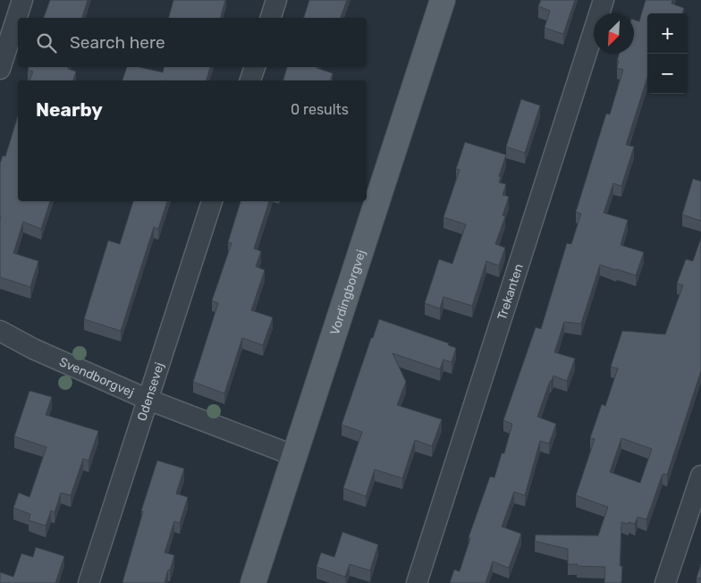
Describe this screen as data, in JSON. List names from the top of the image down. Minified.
{"streets":{"main road":["Vordingborgvej"],"street":["Trekanten","Svendborgvej","Odensevej"]},"crossings":[["Vordingborgvej","Svendborgvej"],["Svendborgvej","Odensevej"]],"north":"bottom left","page":{"map_buttons":["+","−"],"search":"Search here","heading":["Nearby","0 results"]}}
